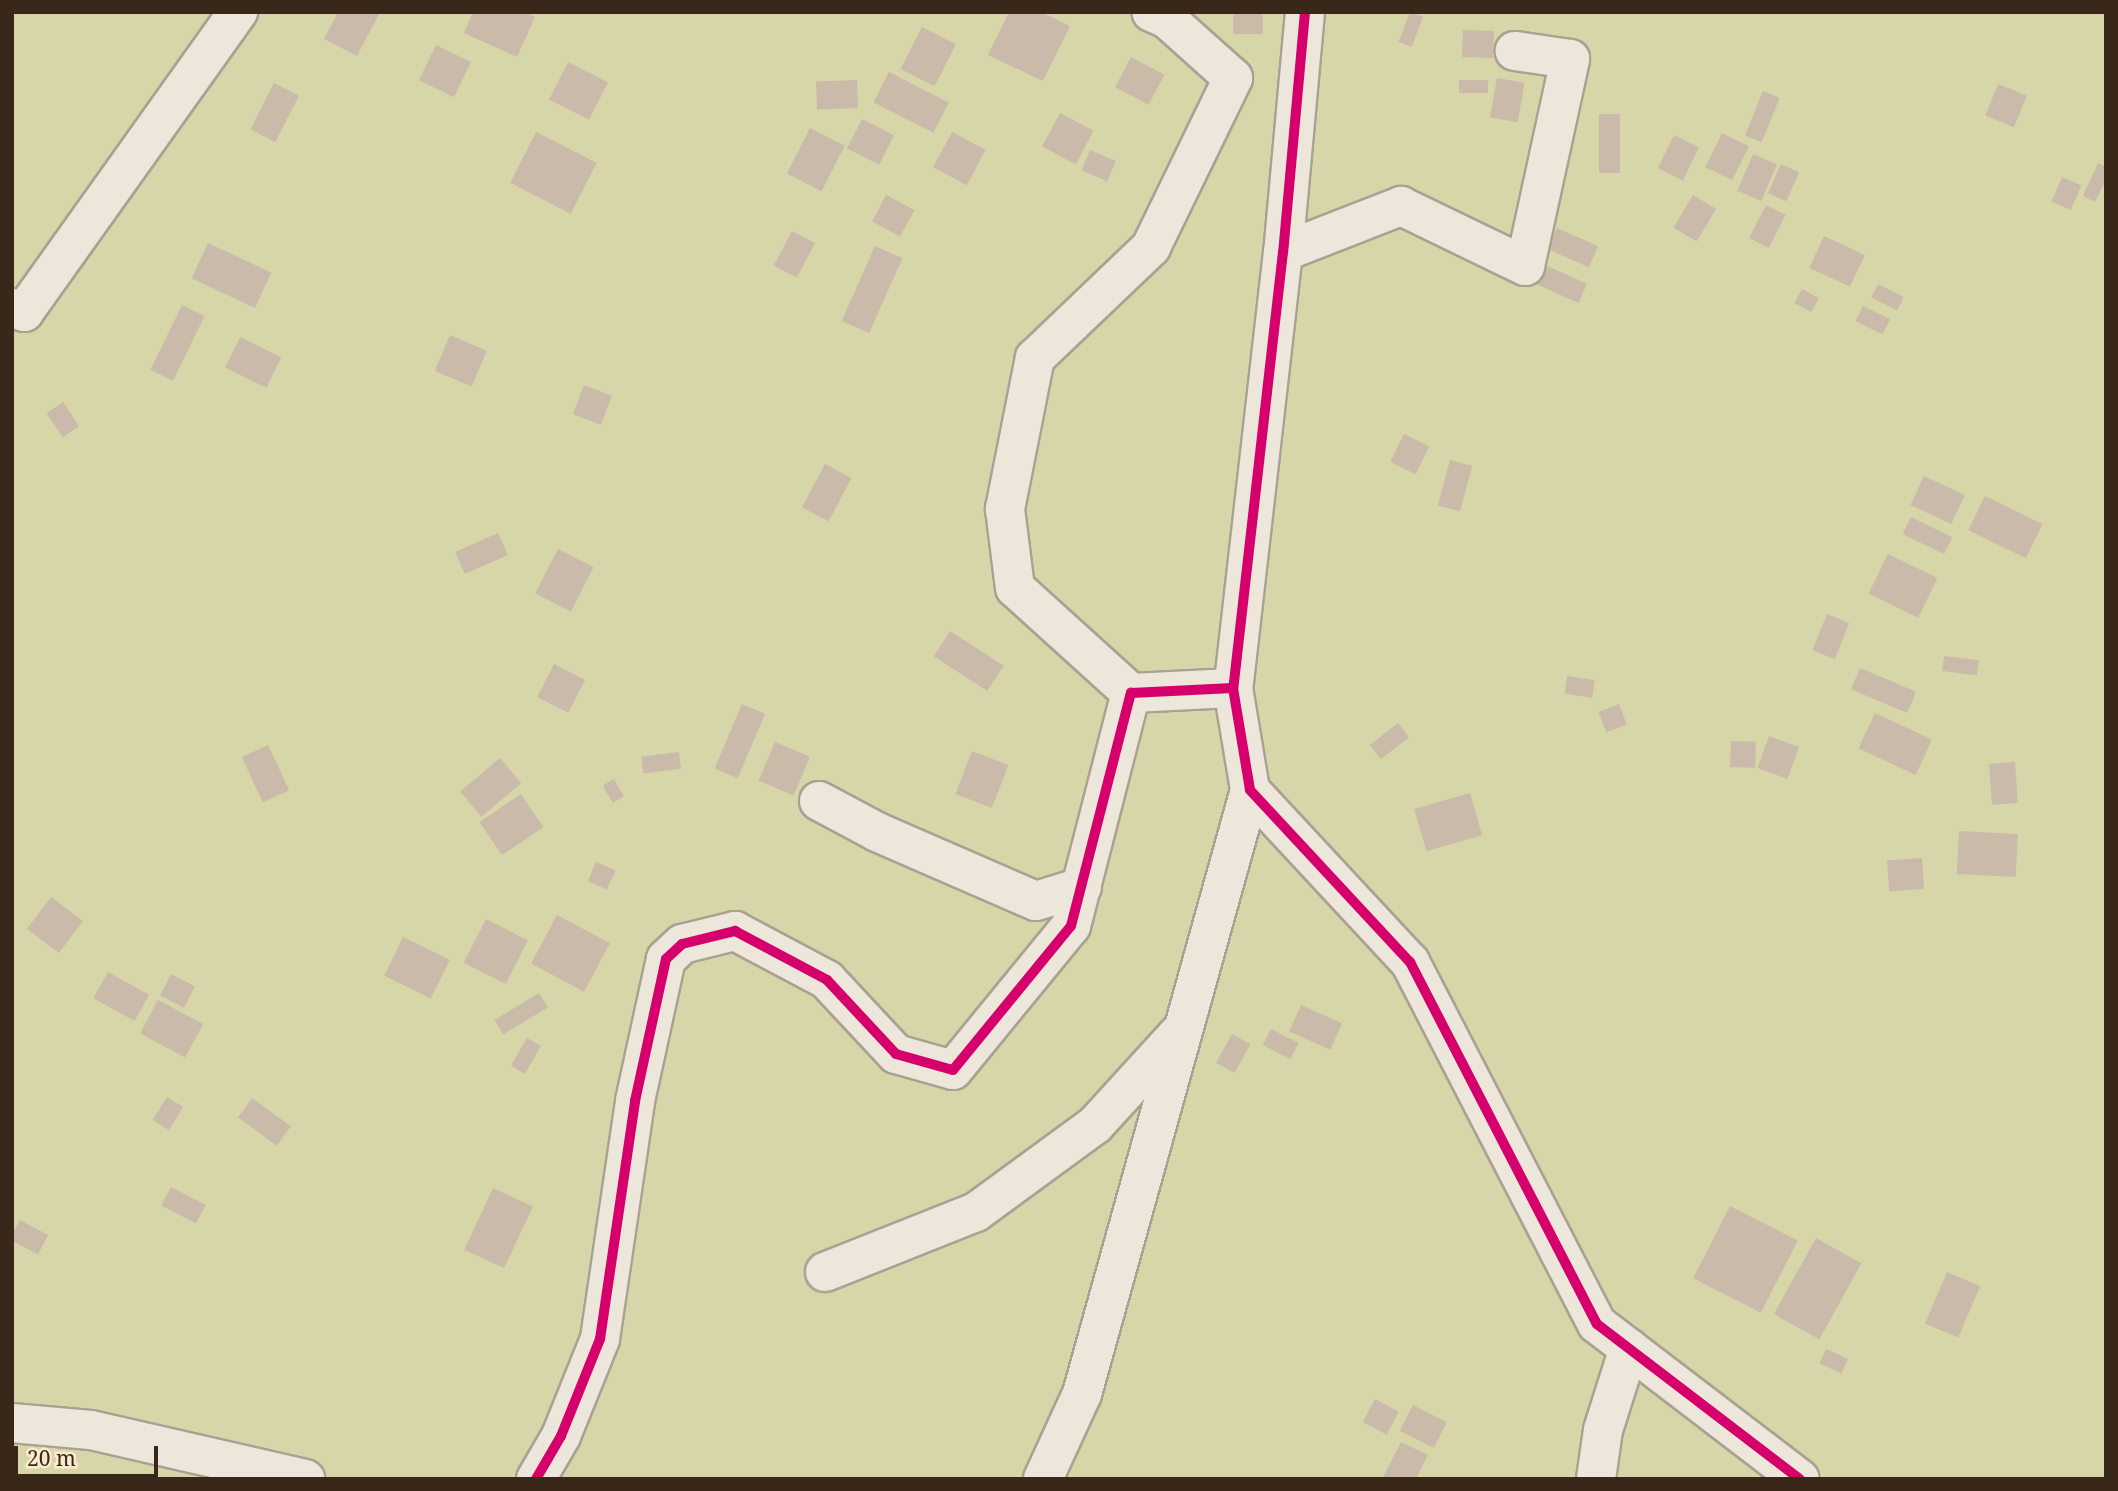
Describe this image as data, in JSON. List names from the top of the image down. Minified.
{"scale_bar":"20 m"}
